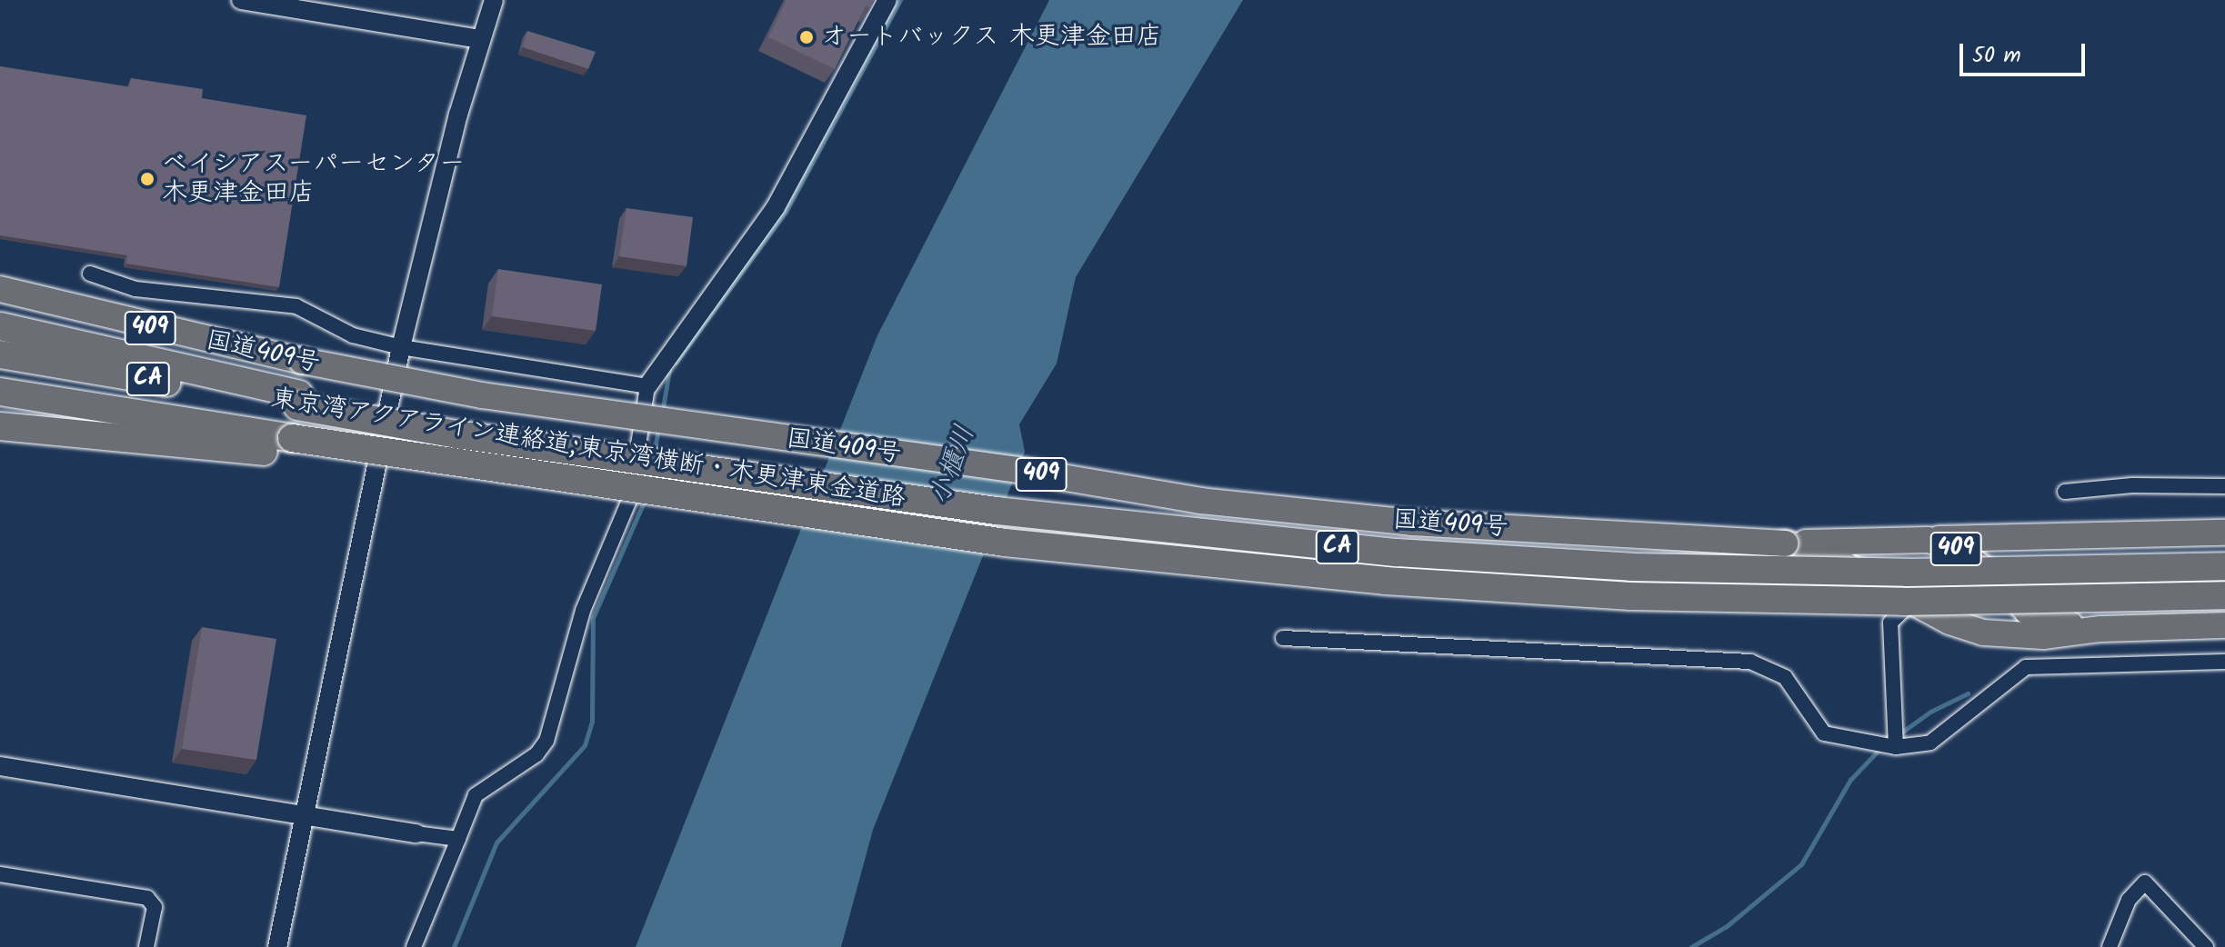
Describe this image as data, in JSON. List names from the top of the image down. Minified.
{"streets":{"highway":["409","国道409号","CA","東京湾アクアライン連絡道;東京湾横断・木更津東金道路"]},"water":["小櫃川"],"places":["オートバックス 木更津金田店","ベイシアスーパーセンター 木更津金田店"],"scale_bar":"50 m"}
